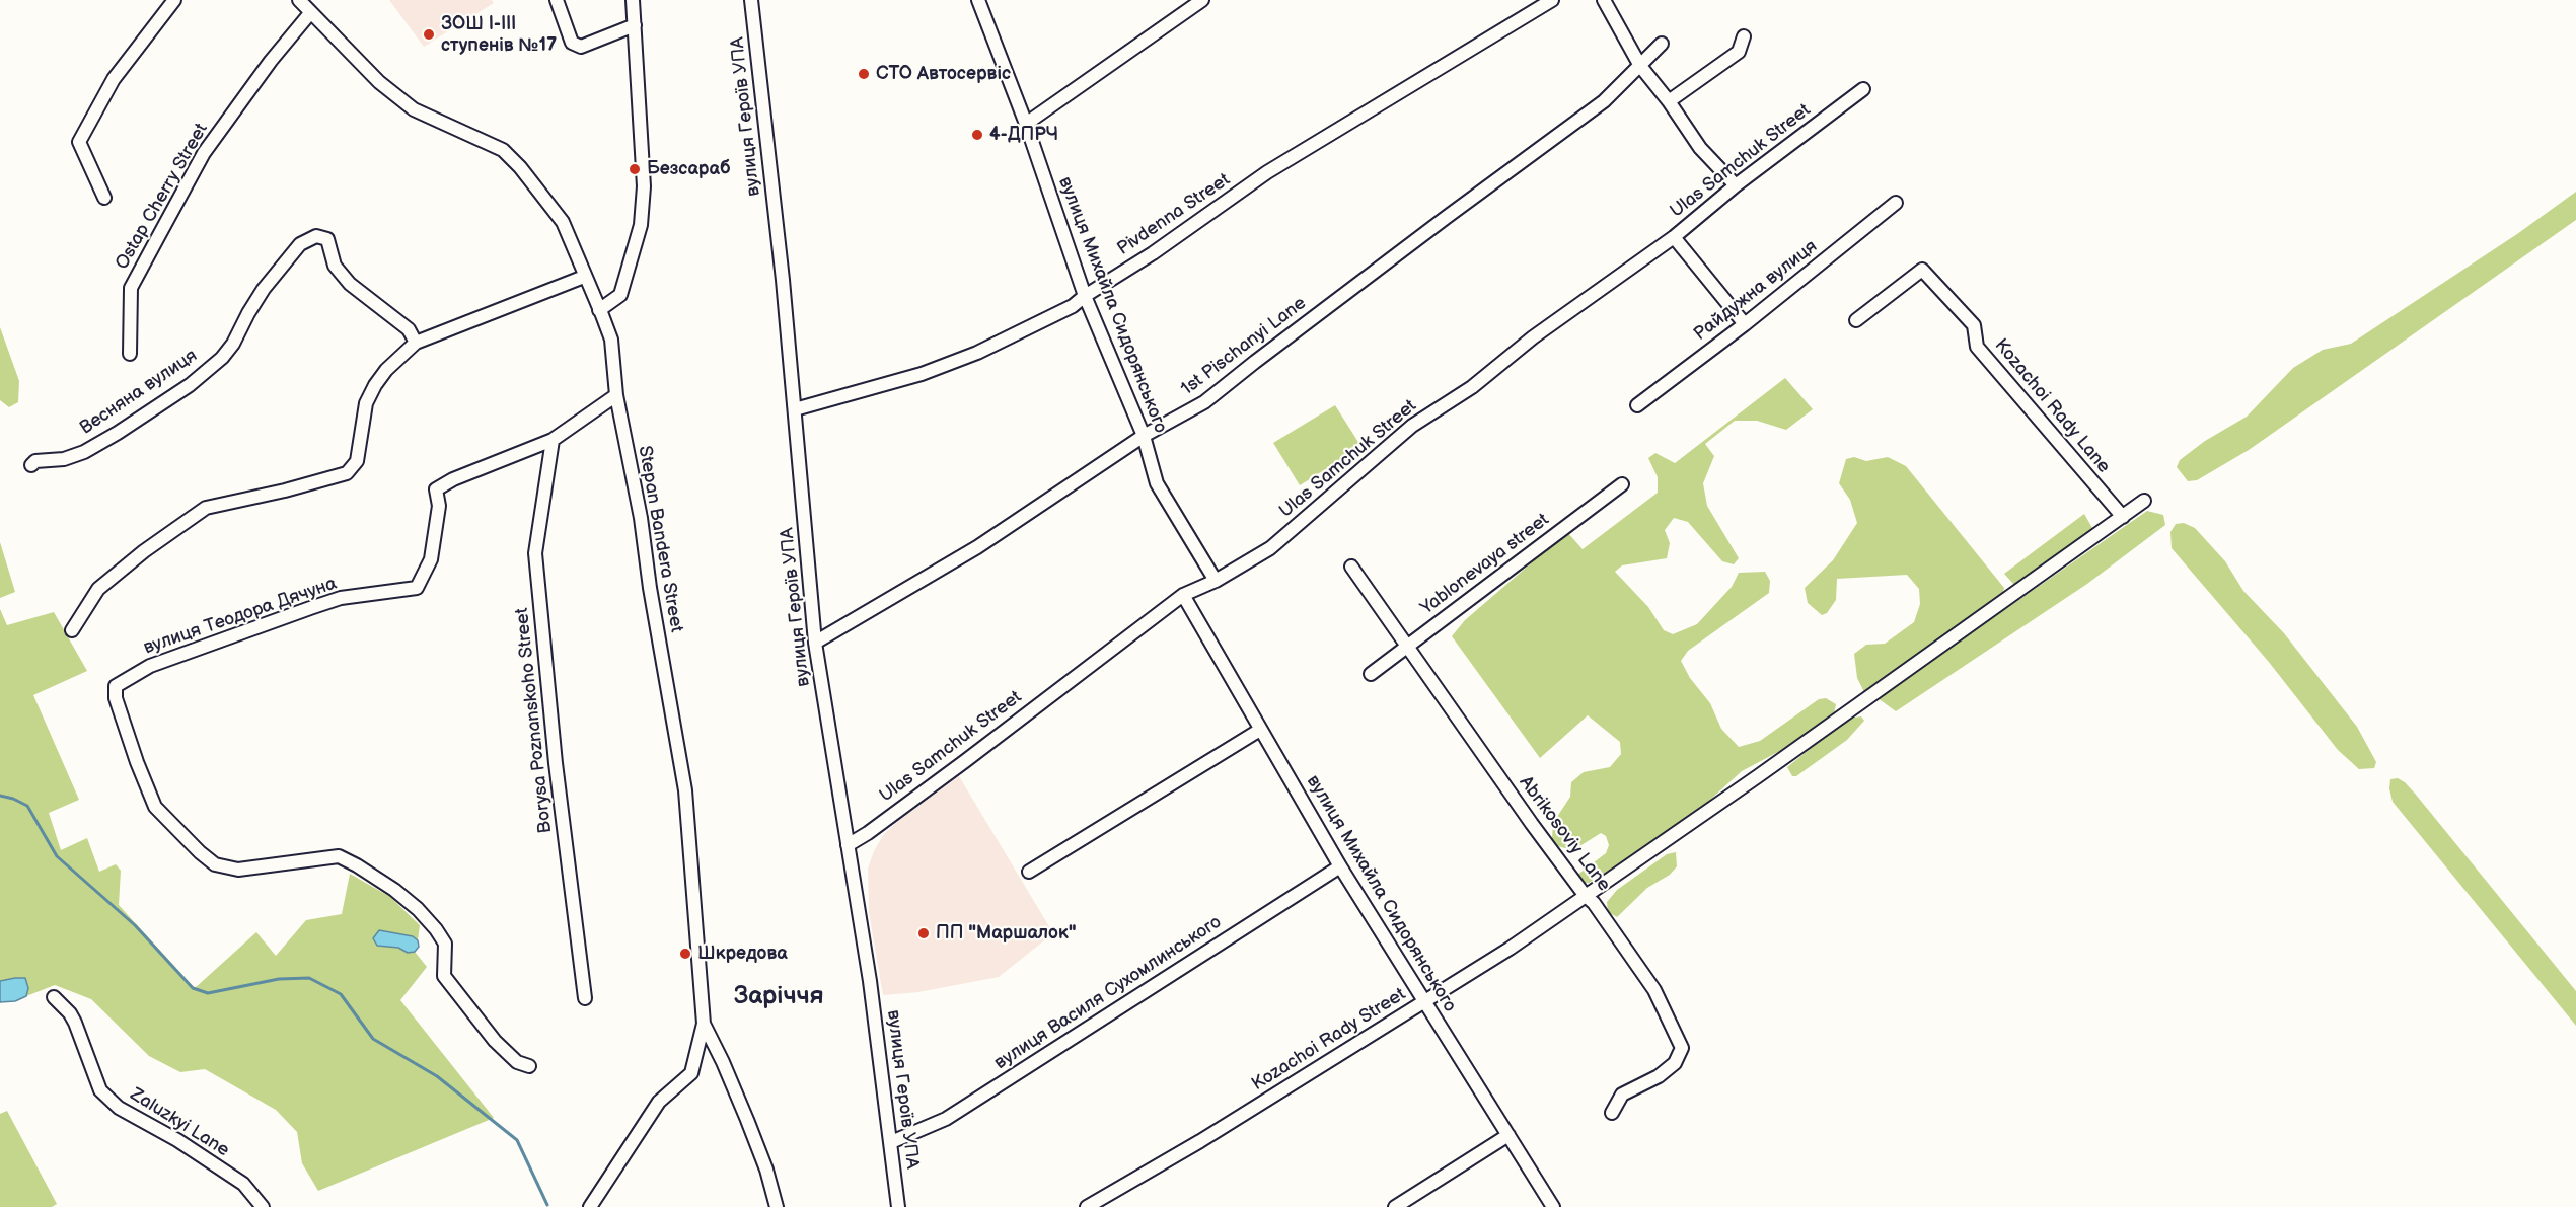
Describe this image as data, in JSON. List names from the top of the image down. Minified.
{"streets":{"street":["вулиця Героїв УПА","Ulas Samchuk Street","Ostap Cherry Street","Pivdenna Street","Райдужна вулиця","вулиця Михайла Сидорянського","1st Pischanyi Lane","Весняна вулиця","Kozachoi Rady Lane","Stepan Bandera Street","Yablonevaya street","вулиця Теодора Дячуна","Borysa Poznanskoho Street","Abrikosoviy Lane","вулиця Василя Сухомлинського","Kozachoi Rady Street","Zaluzkyi Lane"]},"crossings":[["вулиця Героїв УПА","Ulas Samchuk Street"],["вулиця Героїв УПА","Pivdenna Street"],["вулиця Героїв УПА","1st Pischanyi Lane"],["вулиця Героїв УПА","вулиця Василя Сухомлинського"],["Ulas Samchuk Street","вулиця Михайла Сидорянського"],["Ostap Cherry Street","Stepan Bandera Street"],["Pivdenna Street","вулиця Михайла Сидорянського"],["вулиця Михайла Сидорянського","1st Pischanyi Lane"],["вулиця Михайла Сидорянського","вулиця Василя Сухомлинського"],["вулиця Михайла Сидорянського","Kozachoi Rady Street"],["Kozachoi Rady Lane","Kozachoi Rady Street"],["Stepan Bandera Street","вулиця Теодора Дячуна"],["Yablonevaya street","Abrikosoviy Lane"],["вулиця Теодора Дячуна","Borysa Poznanskoho Street"],["Abrikosoviy Lane","Kozachoi Rady Street"]],"districts":["Заріччя"],"places":["ЗОШ І-ІІІ ступенів №17","СТО Автосервіс","4-ДПРЧ","Безсараб","ПП \"Маршалок\"","Шкредова"]}
